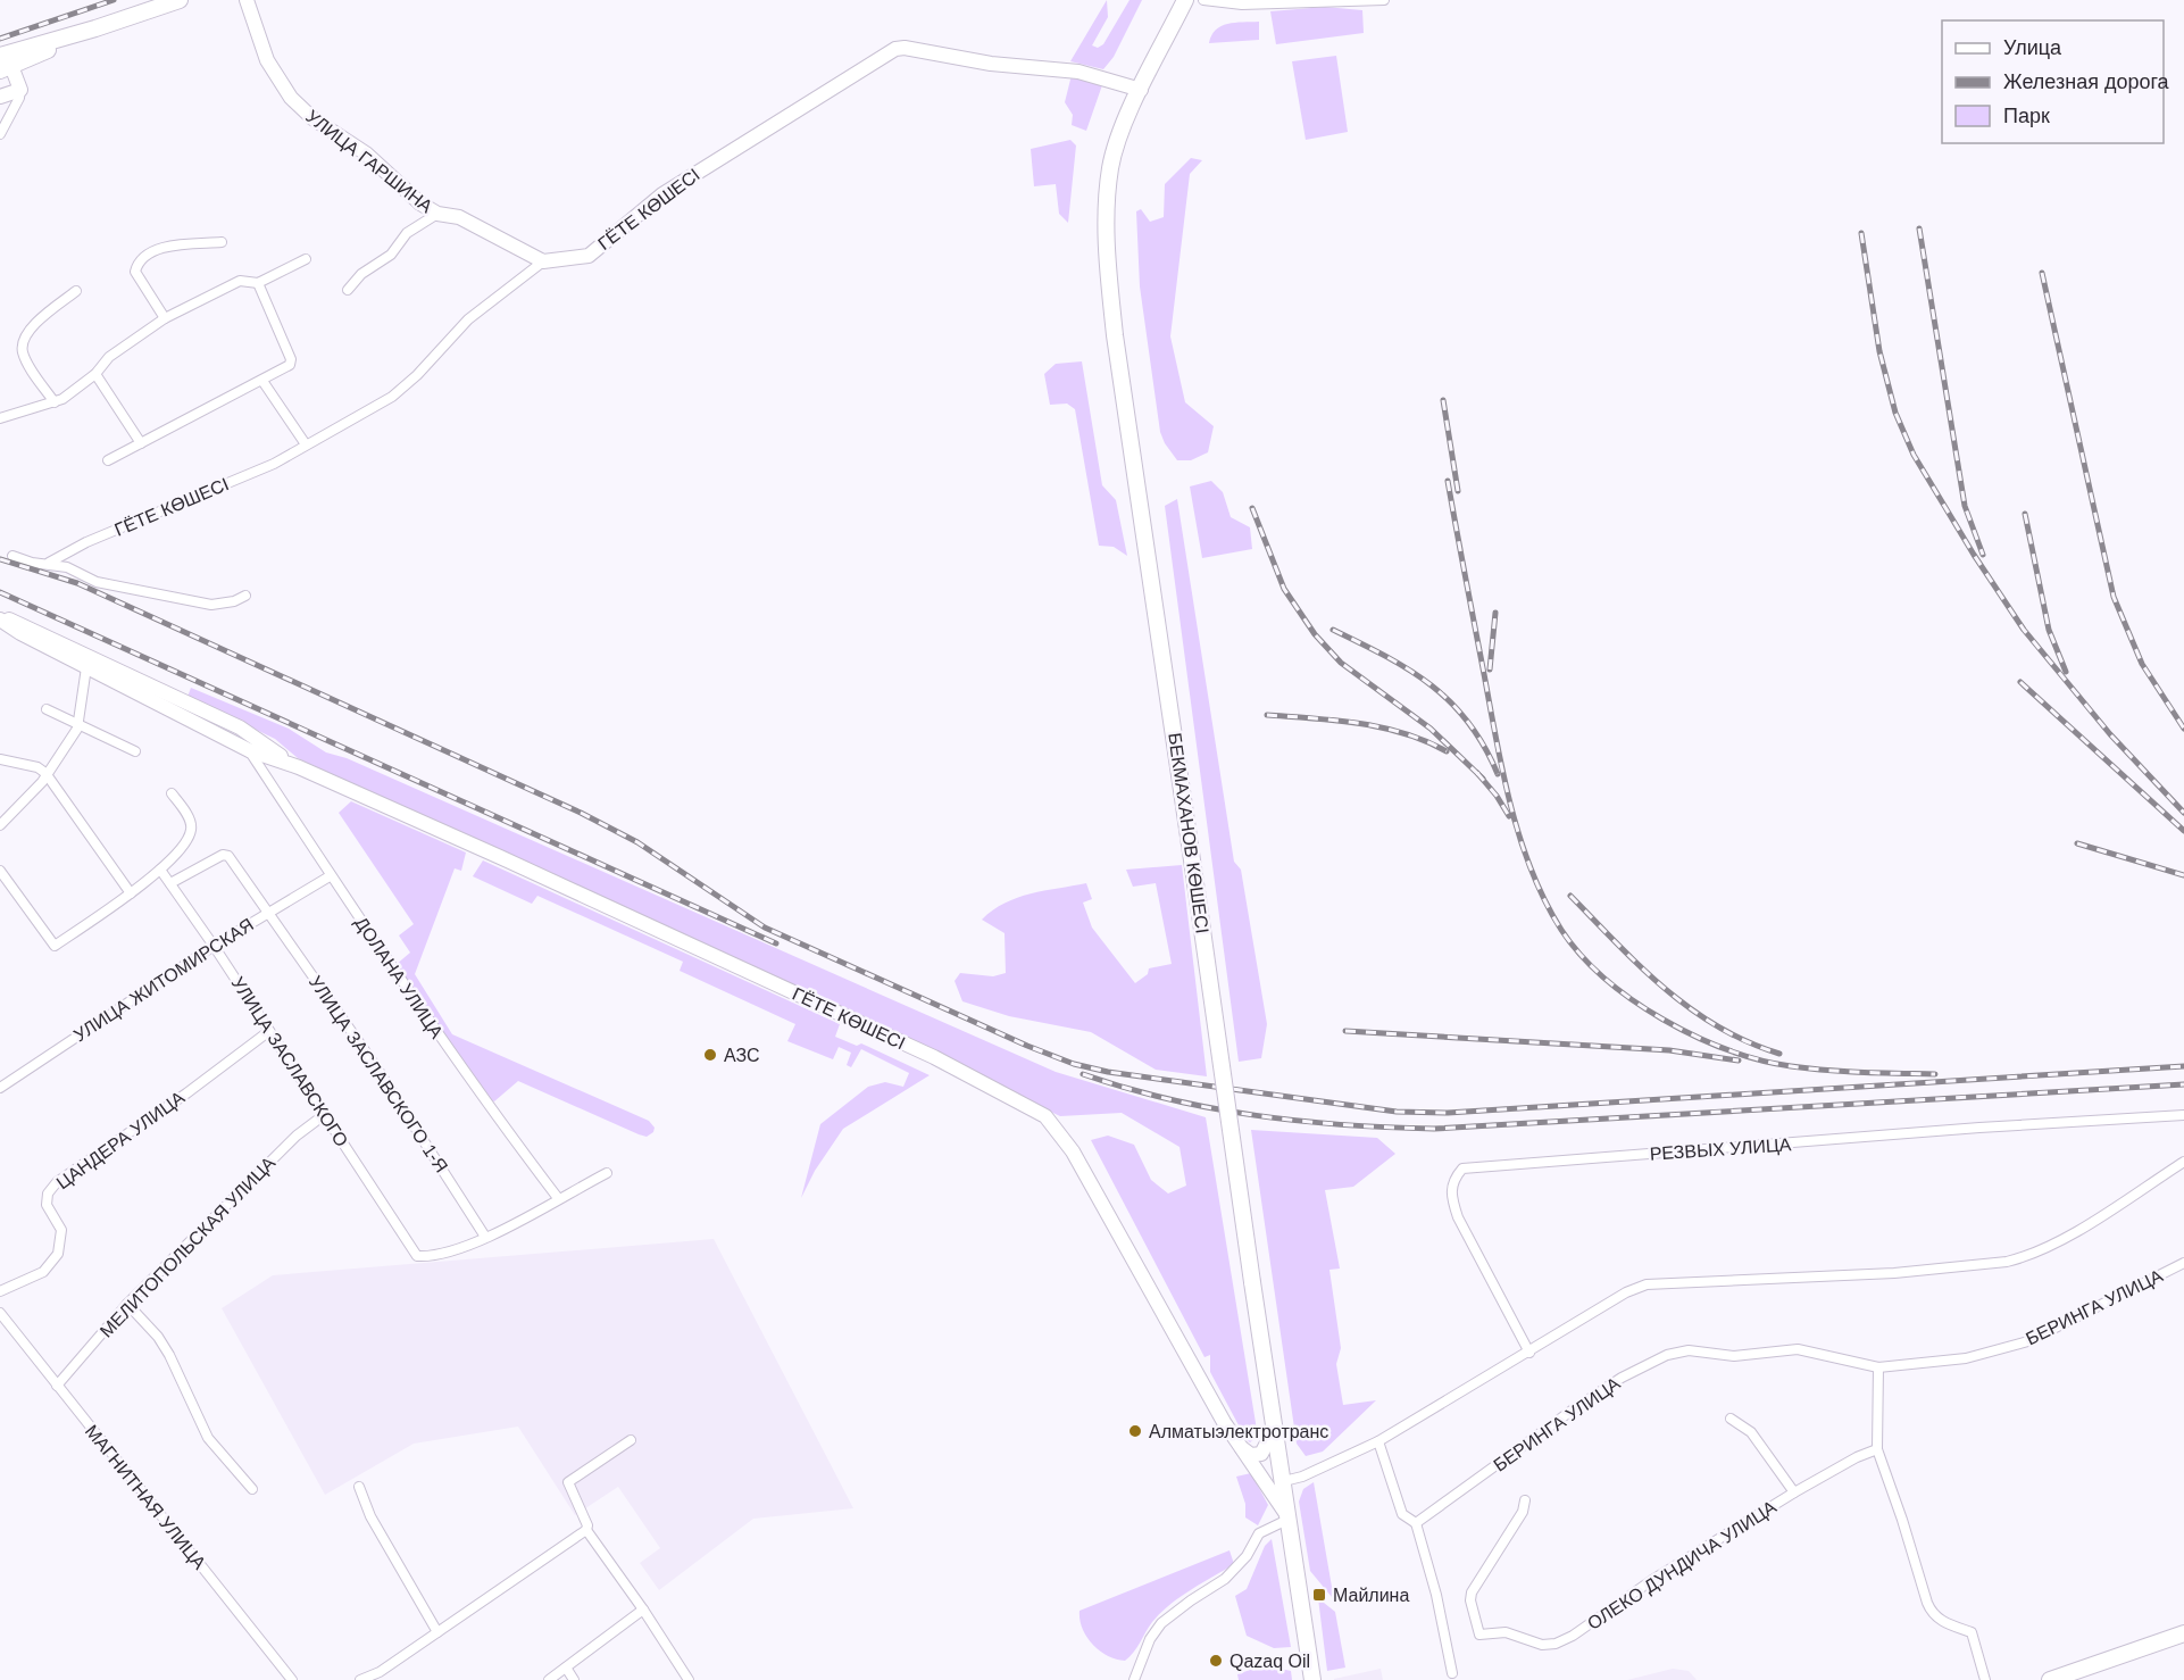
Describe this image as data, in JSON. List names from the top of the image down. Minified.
{"streets":{"main road":["УЛИЦА ГАРШИНА","ГЁТЕ КӨШЕСІ","БЕКМАХАНОВ КӨШЕСІ"],"street":["ДОЛАНА УЛИЦА","УЛИЦА ЖИТОМИРСКАЯ","УЛИЦА ЗАСЛАВСКОГО","УЛИЦА ЗАСЛАВСКОГО 1-Я","ЦАНДЕРА УЛИЦА","РЕЗВЫХ УЛИЦА","МЕЛИТОПОЛЬСКАЯ УЛИЦА","БЕРИНГА УЛИЦА","МАГНИТНАЯ УЛИЦА","ОЛЕКО ДУНДИЧА УЛИЦА"]},"crossings":[["УЛИЦА ГАРШИНА","ГЁТЕ КӨШЕСІ"],["ГЁТЕ КӨШЕСІ","БЕКМАХАНОВ КӨШЕСІ"],["ГЁТЕ КӨШЕСІ","ДОЛАНА УЛИЦА"],["ДОЛАНА УЛИЦА","УЛИЦА ЖИТОМИРСКАЯ"],["УЛИЦА ЖИТОМИРСКАЯ","УЛИЦА ЗАСЛАВСКОГО"],["УЛИЦА ЖИТОМИРСКАЯ","УЛИЦА ЗАСЛАВСКОГО 1-Я"],["УЛИЦА ЗАСЛАВСКОГО","УЛИЦА ЗАСЛАВСКОГО 1-Я"],["УЛИЦА ЗАСЛАВСКОГО","ЦАНДЕРА УЛИЦА"],["УЛИЦА ЗАСЛАВСКОГО","МЕЛИТОПОЛЬСКАЯ УЛИЦА"],["МЕЛИТОПОЛЬСКАЯ УЛИЦА","МАГНИТНАЯ УЛИЦА"]],"places":{"other":["АЗС","Алматыэлектротранс","Qazaq Oil"],"transit":["Майлина"]},"legend":["Улица","Железная дорога","Парк"]}
